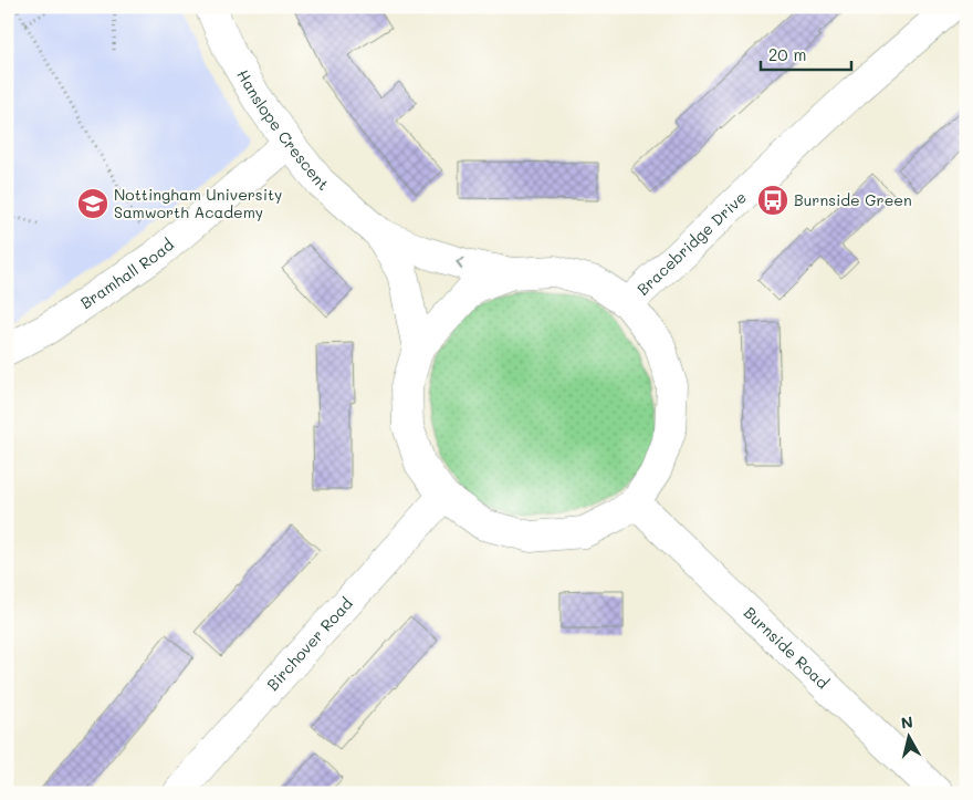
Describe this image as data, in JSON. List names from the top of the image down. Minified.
{"streets":{"street":["Hanslope Crescent","Bracebridge Drive","Bramhall Road","Birchover Road","Burnside Road"]},"crossings":[["Hanslope Crescent","Bramhall Road"]],"places":{"bus stop":["Burnside Green"],"school or university":["Nottingham University Samworth Academy"]},"scale_bar":"20 m","north":"top"}
